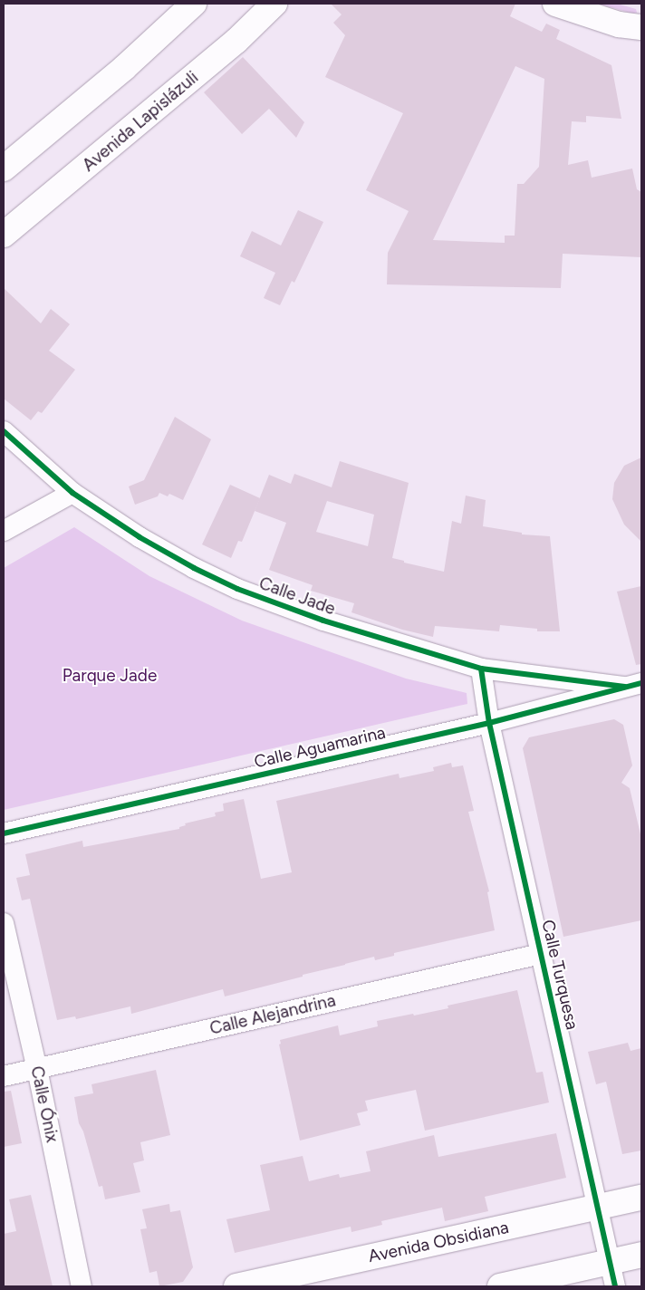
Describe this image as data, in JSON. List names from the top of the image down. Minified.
{"streets":{"main road":["Avenida Lapislázuli","Avenida Obsidiana"],"street":["Calle Jade","Calle Aguamarina","Calle Turquesa","Calle Alejandrina","Calle Ónix"]},"crossings":[["Calle Jade","Calle Aguamarina"],["Calle Jade","Calle Turquesa"],["Calle Aguamarina","Calle Turquesa"],["Calle Turquesa","Calle Alejandrina"],["Calle Turquesa","Avenida Obsidiana"],["Calle Alejandrina","Calle Ónix"]],"parks":["Parque Jade"]}
